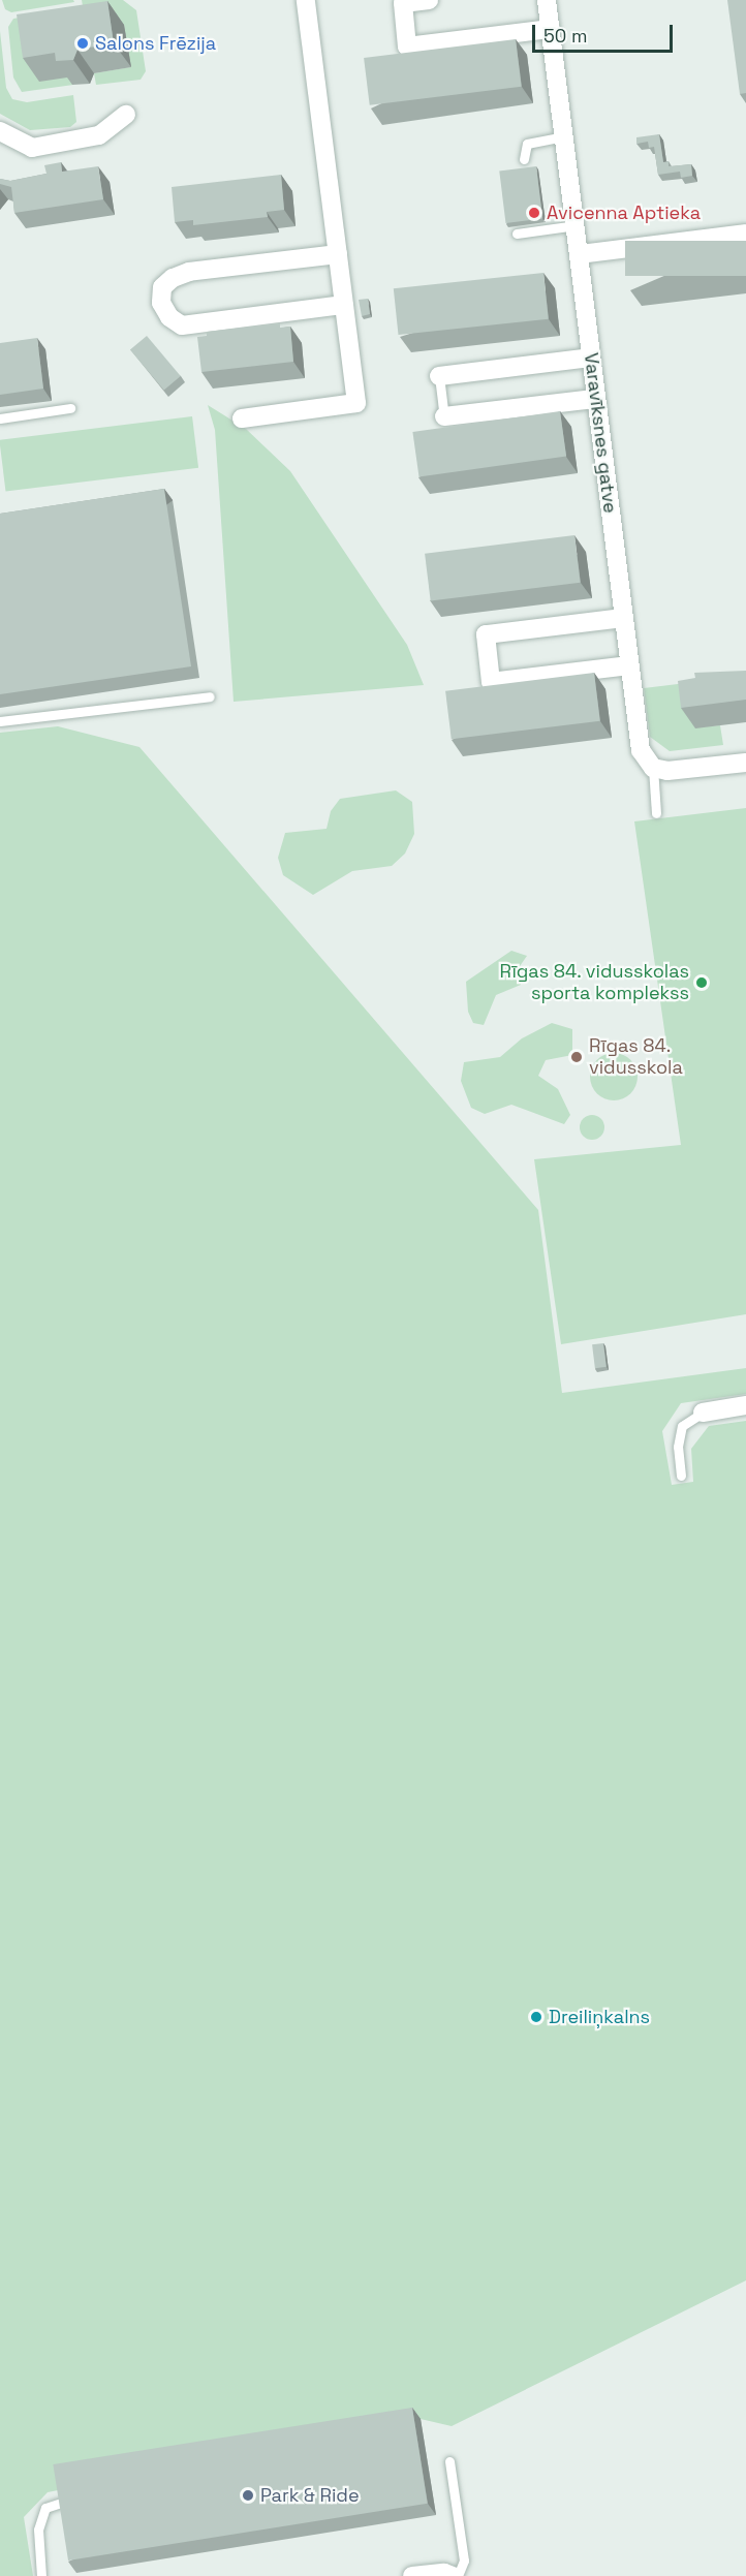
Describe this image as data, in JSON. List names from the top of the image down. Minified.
{"streets":{"street":["Varavīksnes gatve"]},"places":["Salons Frēzija","Avicenna Aptieka","Rīgas 84. vidusskolas sporta komplekss","Rīgas 84. vidusskola","Dreiliņkalns","Park & Ride"],"scale_bar":"50 m"}
